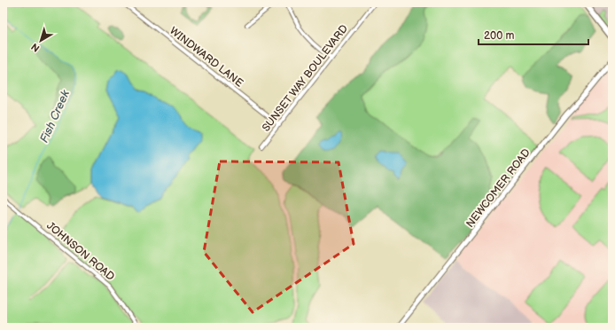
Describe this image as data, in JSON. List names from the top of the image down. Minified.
{"streets":{"street":["WINDWARD LANE","SUNSET WAY BOULEVARD","NEWCOMER ROAD","JOHNSON ROAD"]},"crossings":[["WINDWARD LANE","SUNSET WAY BOULEVARD"]],"water":["Fish Creek"],"scale_bar":"200 m","north":"bottom left"}
